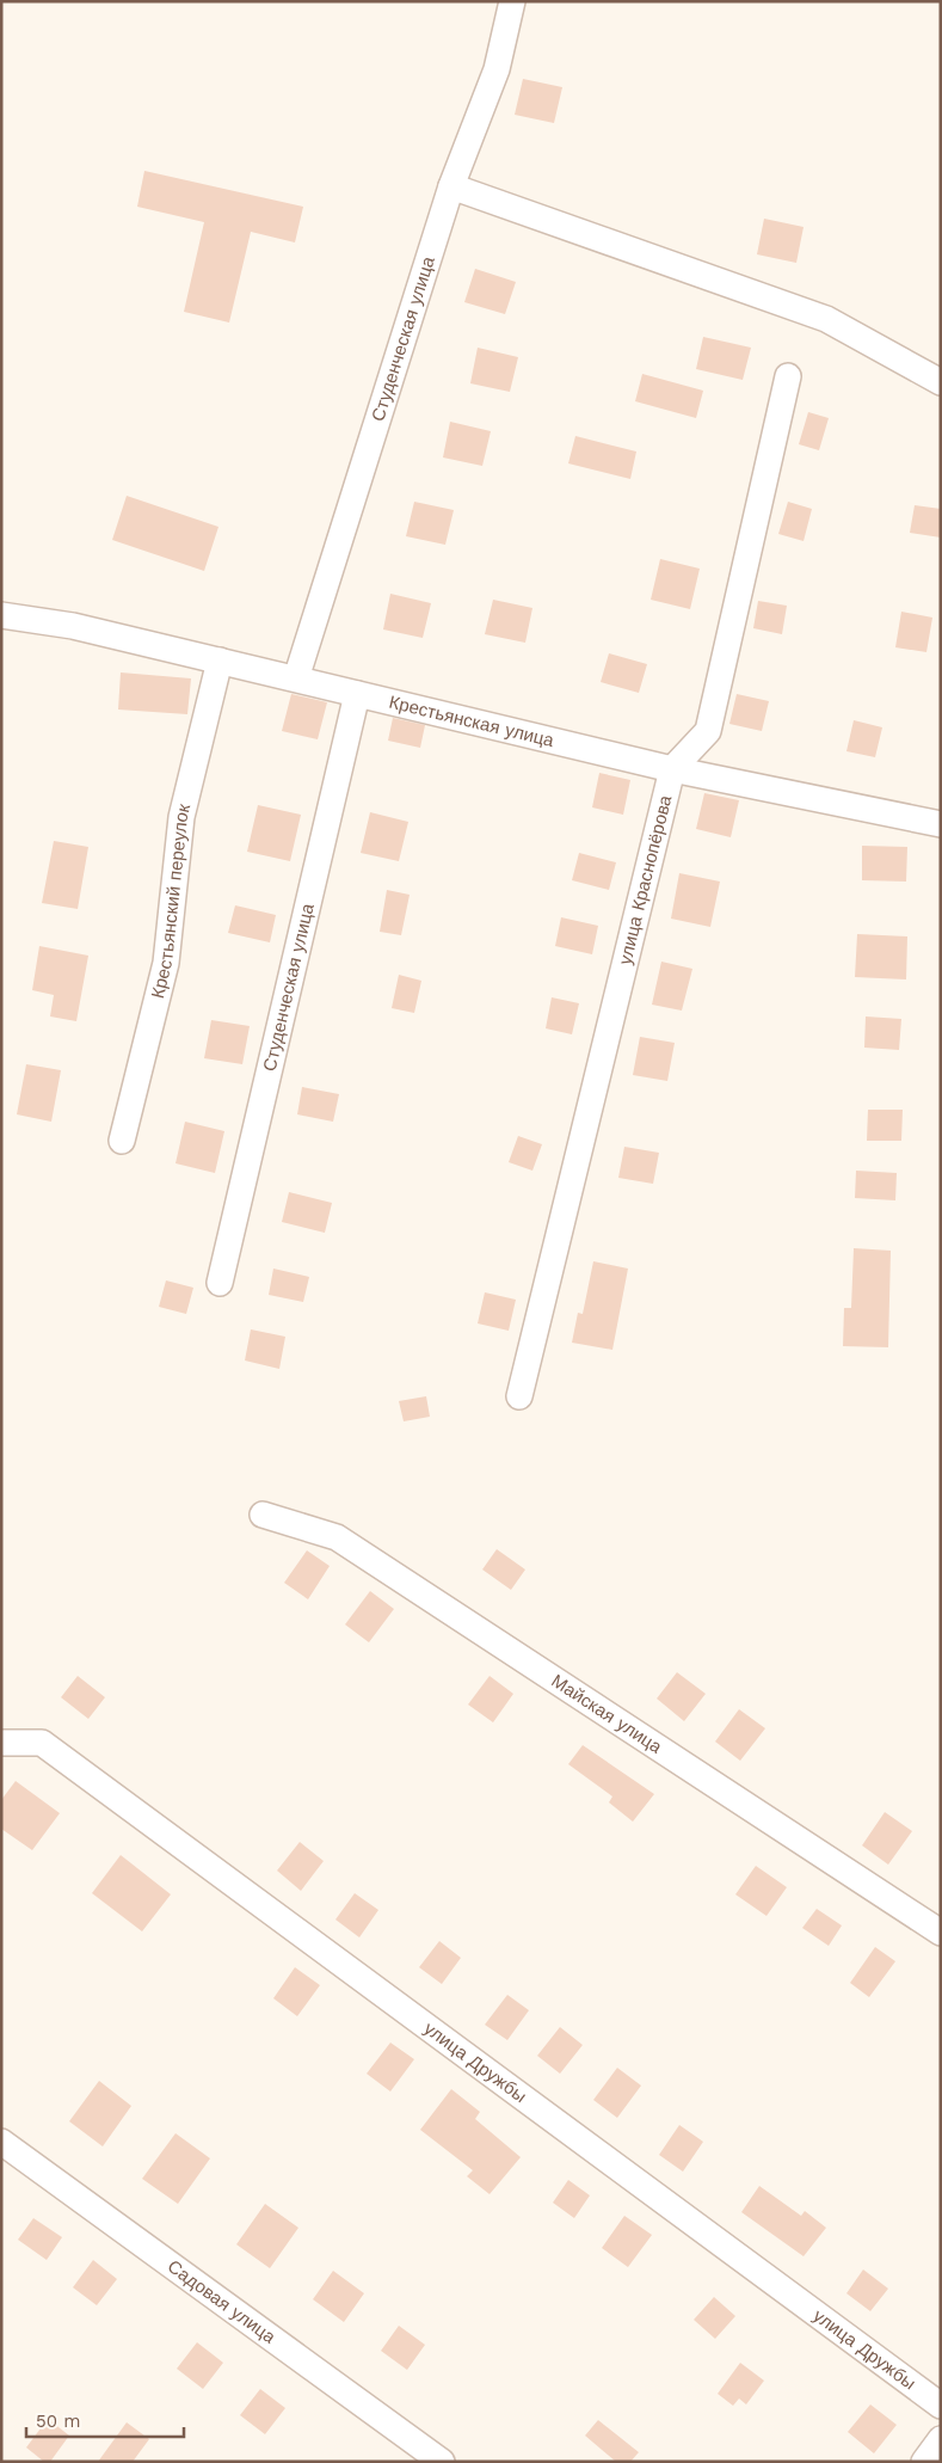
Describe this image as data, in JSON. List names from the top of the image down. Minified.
{"streets":{"street":["Студенческая улица","Крестьянская улица","улица Краснопёрова","Крестьянский переулок","Майская улица","улица Дружбы","Садовая улица"]},"crossings":[["Студенческая улица","Крестьянская улица"],["Крестьянская улица","улица Краснопёрова"],["Крестьянская улица","Крестьянский переулок"]],"scale_bar":"50 m"}
